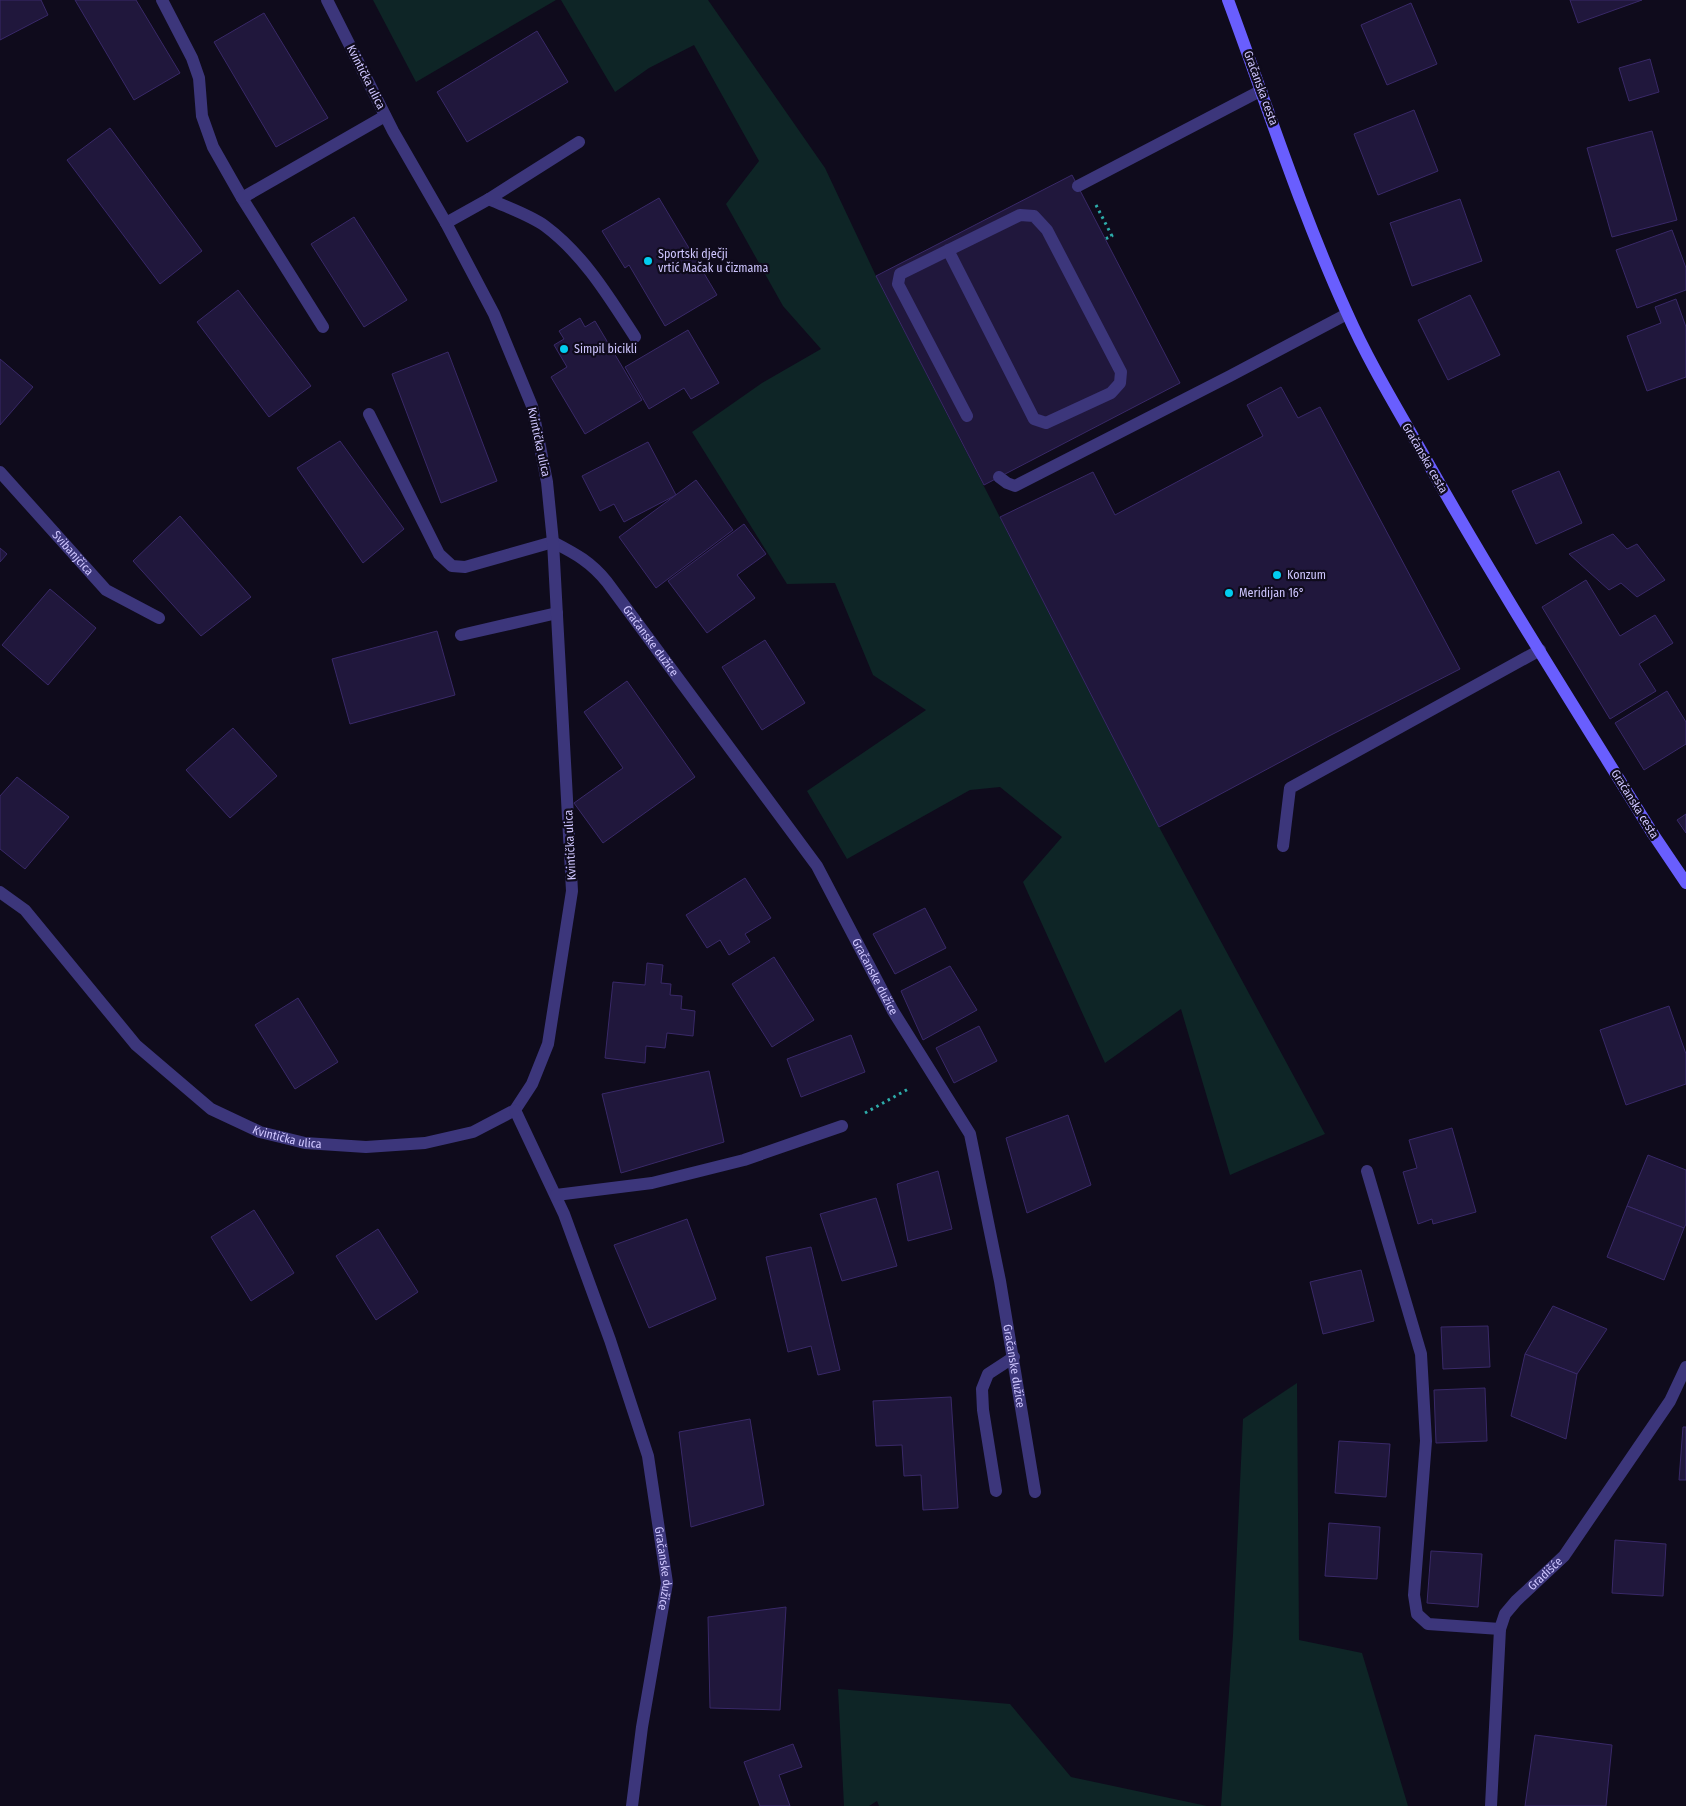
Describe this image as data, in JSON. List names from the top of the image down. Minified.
{"streets":{"main road":["Gračanska cesta"],"street":["Kvintička ulica","Svibanjčica","Gračanske dužice","Gradišće"]},"crossings":[["Kvintička ulica","Gračanske dužice"]],"places":["Sportski dječji vrtić Mačak u čizmama","Simpil bicikli","Konzum","Meridijan 16°"]}
